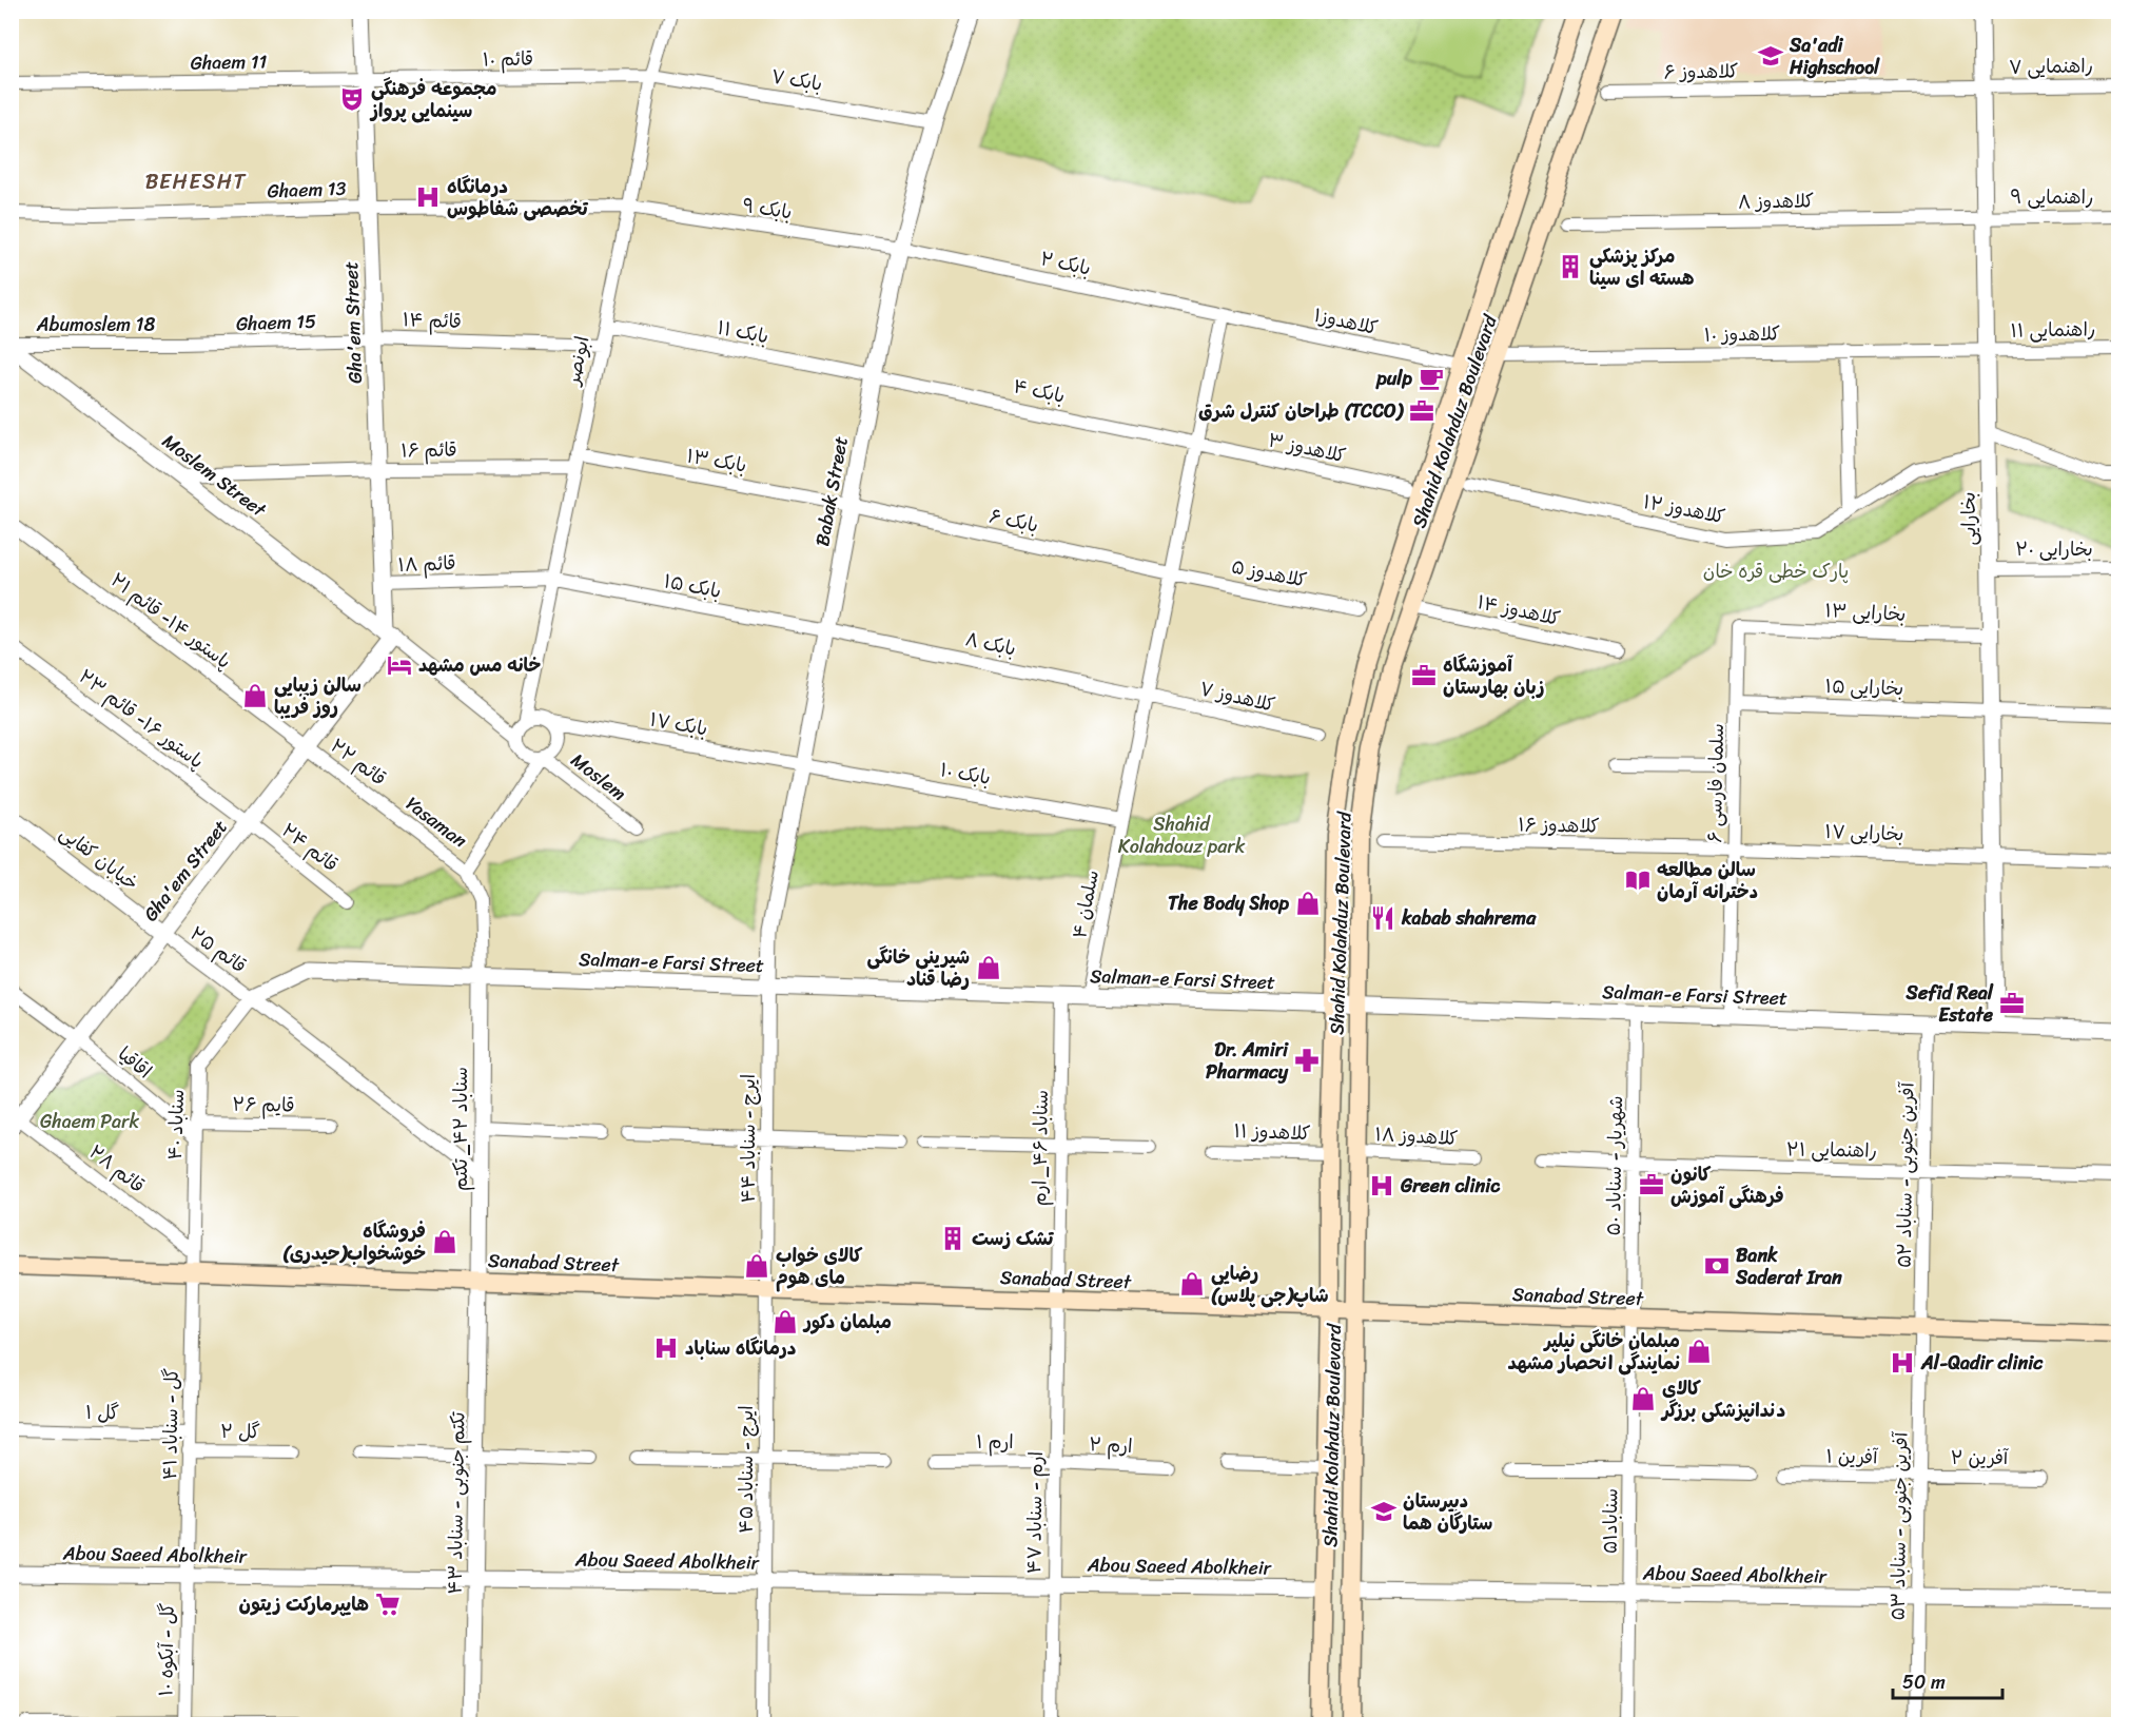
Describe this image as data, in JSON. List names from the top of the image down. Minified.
{"streets":{"main road":["Shahid Kolahduz Boulevard","Sanabad Street"],"street":["قائم ۱۰","Ghaem 11","راهنمایی ۷","کلاهدوز ۶","بابک ۷","Ghaem 13","راهنمایی ۹","کلاهدوز ۸","بابک ۹","بابک ۲","قائم ۱۴","کلاهدوز۱","Ghaem 15","Gha'em Street","Abumoslem 18","راهنمایی ۱۱","بابک ۱۱","کلاهدوز ۱۰","ابونصر","بابک ۴","کلاهدوز ۳","قائم ۱۶","بابک ۱۳","Moslem Street","Babak Street","کلاهدوز ۱۲","بخارایی","بابک ۶","بخارایی ۲۰","قائم ۱۸","کلاهدوز ۵","بابک ۱۵","کلاهدوز ۱۴","بخارایی ۱۳","پاستور ۱۴- قائم ۲۱","بابک ۸","بخارایی ۱۵","کلاهدوز ۷","پاستور ۱۶- قائم ۲۳","بابک ۱۷","قائم ۲۲","بابک ۱۰","Moslem","سلمان فارسی ۶","Yasaman","کلاهدوز ۱۶","بخارایی ۱۷","قائم ۲۴","خیابان کفایی","سلمان ۴","قائم ۲۵","Salman-e Farsi Street","اقاقیا","قایم ۲۶","سناباد ۴۰","سناباد ۴۲_ تکتم","کلاهدوز ۱۱","کلاهدوز ۱۸","ایرج - سناباد ۴۴","سناباد ۴۶_ ارم","راهنمایی ۲۱","شهریار - سناباد ۵۰","قائم ۲۸","آفرین جنوبی - سناباد ۵۲","گل ۱","گل - سناباد ۴۱","گل ۲","ارم ۱","ارم ۲","آفرین ۱","آفرین ۲","ایرج - سناباد ۴۵","تکتم جنوبی - سناباد ۴۳","ارم - سناباد ۴۷","سناباد۵۱","آفرین جنوبی - سناباد ۵۳","Abou Saeed Abolkheir","گل - آبکوه ۱۰"]},"crossings":[["قائم ۱۰","Ghaem 11"],["قائم ۱۰","بابک ۷"],["قائم ۱۰","Gha'em Street"],["قائم ۱۰","ابونصر"],["Ghaem 11","Gha'em Street"],["راهنمایی ۷","کلاهدوز ۶"],["راهنمایی ۷","بخارایی"],["کلاهدوز ۶","بخارایی"],["بابک ۷","ابونصر"],["بابک ۷","Babak Street"],["Ghaem 13","بابک ۹"],["Ghaem 13","Gha'em Street"],["راهنمایی ۹","کلاهدوز ۸"],["راهنمایی ۹","بخارایی"],["کلاهدوز ۸","بخارایی"],["بابک ۹","بابک ۲"],["بابک ۹","Gha'em Street"],["بابک ۹","ابونصر"],["بابک ۹","Babak Street"],["بابک ۲","کلاهدوز۱"],["بابک ۲","Babak Street"],["بابک ۲","سلمان ۴"],["قائم ۱۴","Ghaem 15"],["قائم ۱۴","Gha'em Street"],["قائم ۱۴","ابونصر"],["کلاهدوز۱","Shahid Kolahduz Boulevard"],["کلاهدوز۱","سلمان ۴"],["Ghaem 15","Gha'em Street"],["Ghaem 15","Abumoslem 18"],["Gha'em Street","قائم ۱۶"],["Gha'em Street","Moslem Street"],["Gha'em Street","قائم ۱۸"],["Gha'em Street","پاستور ۱۴- قائم ۲۱"],["Gha'em Street","پاستور ۱۶- قائم ۲۳"],["Gha'em Street","قائم ۲۲"],["Gha'em Street","قائم ۲۴"],["Gha'em Street","خیابان کفایی"],["Gha'em Street","قائم ۲۵"],["Gha'em Street","اقاقیا"],["Gha'em Street","قائم ۲۸"],["Abumoslem 18","Moslem Street"],["راهنمایی ۱۱","کلاهدوز ۱۰"],["راهنمایی ۱۱","بخارایی"],["بابک ۱۱","ابونصر"],["بابک ۱۱","بابک ۴"],["بابک ۱۱","Babak Street"],["کلاهدوز ۱۰","Shahid Kolahduz Boulevard"],["کلاهدوز ۱۰","بخارایی"],["ابونصر","قائم ۱۶"],["ابونصر","بابک ۱۳"],["ابونصر","بابک ۱۵"],["ابونصر","بابک ۱۷"],["ابونصر","Moslem"],["بابک ۴","کلاهدوز ۳"],["بابک ۴","Babak Street"],["بابک ۴","سلمان ۴"],["Shahid Kolahduz Boulevard","کلاهدوز ۱۴"],["Shahid Kolahduz Boulevard","Salman-e Farsi Street"],["Shahid Kolahduz Boulevard","کلاهدوز ۱۱"],["Shahid Kolahduz Boulevard","کلاهدوز ۱۸"],["Shahid Kolahduz Boulevard","Sanabad Street"],["Shahid Kolahduz Boulevard","Abou Saeed Abolkheir"],["کلاهدوز ۳","سلمان ۴"],["قائم ۱۶","Moslem Street"],["بابک ۱۳","Babak Street"],["بابک ۱۳","بابک ۶"],["Babak Street","بابک ۶"],["Babak Street","بابک ۱۵"],["Babak Street","بابک ۸"],["Babak Street","بابک ۱۷"],["Babak Street","بابک ۱۰"],["Babak Street","Salman-e Farsi Street"],["Babak Street","ایرج - سناباد ۴۴"],["کلاهدوز ۱۲","بخارایی"],["بخارایی","بخارایی ۲۰"],["بخارایی","بخارایی ۱۳"],["بخارایی","بخارایی ۱۵"],["بخارایی","بخارایی ۱۷"],["بخارایی","Salman-e Farsi Street"],["بابک ۶","کلاهدوز ۵"],["بابک ۶","سلمان ۴"],["قائم ۱۸","بابک ۱۵"],["کلاهدوز ۵","سلمان ۴"],["بابک ۱۵","بابک ۸"],["بخارایی ۱۳","سلمان فارسی ۶"],["پاستور ۱۴- قائم ۲۱","قائم ۲۲"],["بابک ۸","کلاهدوز ۷"],["بابک ۸","سلمان ۴"],["بخارایی ۱۵","سلمان فارسی ۶"],["کلاهدوز ۷","سلمان ۴"],["پاستور ۱۶- قائم ۲۳","قائم ۲۴"],["بابک ۱۷","بابک ۱۰"],["بابک ۱۷","Moslem"],["قائم ۲۲","Yasaman"],["بابک ۱۰","سلمان ۴"],["سلمان فارسی ۶","کلاهدوز ۱۶"],["سلمان فارسی ۶","بخارایی ۱۷"],["سلمان فارسی ۶","Salman-e Farsi Street"],["Yasaman","Salman-e Farsi Street"],["Yasaman","سناباد ۴۲_ تکتم"],["کلاهدوز ۱۶","بخارایی ۱۷"],["خیابان کفایی","قائم ۲۵"],["سلمان ۴","Salman-e Farsi Street"],["قائم ۲۵","Salman-e Farsi Street"],["قائم ۲۵","سناباد ۴۰"],["قائم ۲۵","سناباد ۴۲_ تکتم"],["Salman-e Farsi Street","سناباد ۴۰"],["Salman-e Farsi Street","سناباد ۴۲_ تکتم"],["Salman-e Farsi Street","ایرج - سناباد ۴۴"],["Salman-e Farsi Street","سناباد ۴۶_ ارم"],["Salman-e Farsi Street","شهریار - سناباد ۵۰"],["Salman-e Farsi Street","آفرین جنوبی - سناباد ۵۲"],["اقاقیا","سناباد ۴۰"],["قایم ۲۶","سناباد ۴۰"],["سناباد ۴۰","قائم ۲۸"],["سناباد ۴۰","Sanabad Street"],["سناباد ۴۰","گل - سناباد ۴۱"],["سناباد ۴۲_ تکتم","Sanabad Street"],["سناباد ۴۲_ تکتم","تکتم جنوبی - سناباد ۴۳"],["ایرج - سناباد ۴۴","Sanabad Street"],["ایرج - سناباد ۴۴","ایرج - سناباد ۴۵"],["سناباد ۴۶_ ارم","Sanabad Street"],["سناباد ۴۶_ ارم","ارم - سناباد ۴۷"],["راهنمایی ۲۱","شهریار - سناباد ۵۰"],["راهنمایی ۲۱","آفرین جنوبی - سناباد ۵۲"],["شهریار - سناباد ۵۰","Sanabad Street"],["شهریار - سناباد ۵۰","سناباد۵۱"],["آفرین جنوبی - سناباد ۵۲","Sanabad Street"],["آفرین جنوبی - سناباد ۵۲","آفرین جنوبی - سناباد ۵۳"],["Sanabad Street","گل - سناباد ۴۱"],["Sanabad Street","ایرج - سناباد ۴۵"],["Sanabad Street","تکتم جنوبی - سناباد ۴۳"],["Sanabad Street","ارم - سناباد ۴۷"],["Sanabad Street","سناباد۵۱"],["Sanabad Street","آفرین جنوبی - سناباد ۵۳"],["گل ۱","گل - سناباد ۴۱"],["گل - سناباد ۴۱","گل ۲"],["گل - سناباد ۴۱","Abou Saeed Abolkheir"],["گل - سناباد ۴۱","گل - آبکوه ۱۰"],["ارم ۱","ارم ۲"],["ارم ۱","ارم - سناباد ۴۷"],["ارم ۲","ارم - سناباد ۴۷"],["آفرین ۱","آفرین ۲"],["آفرین ۱","آفرین جنوبی - سناباد ۵۳"],["آفرین ۲","آفرین جنوبی - سناباد ۵۳"],["ایرج - سناباد ۴۵","Abou Saeed Abolkheir"],["تکتم جنوبی - سناباد ۴۳","Abou Saeed Abolkheir"],["ارم - سناباد ۴۷","Abou Saeed Abolkheir"],["سناباد۵۱","Abou Saeed Abolkheir"],["آفرین جنوبی - سناباد ۵۳","Abou Saeed Abolkheir"],["Abou Saeed Abolkheir","گل - آبکوه ۱۰"]],"districts":["BEHESHT"],"parks":["پارک خطی قره خان","Shahid Kolahdouz park","Ghaem Park"],"places":{"school or university":["Sa'adi Highschool","دبیرستان ستارگان هما"],"theatre":["مجموعه فرهنگی سینمایی پرواز"],"hospital":["درمانگاه تخصصی شفاطوس","Green clinic","درمانگاه سناباد","Al-Qadir clinic"],"building":["مرکز پزشکی هسته ای سینا","تشک زست"],"cafe":["pulp"],"office":["طراحان کنترل شرق (TCCO)","آموزشگاه زبان بهارستان","Sefid Real Estate","کانون فرهنگی آموزش"],"hotel":["خانه مس مشهد"],"shop":["سالن زیبایی روز فریبا","The Body Shop","شیرینی خانگی رضا قناد","فروشگاه خوشخواب(حیدری)","کالای خواب مای هوم","رضایی شاپ(جی پلاس)","مبلمان دكور","مبلمان خانگی نیلپر نمایندگی انحصار مشهد","کالای دندانپزشکی برزگر"],"library":["سالن مطالعه دخترانه آرمان"],"restaurant":["kabab shahrema"],"pharmacy":["Dr. Amiri Pharmacy"],"bank":["Bank Saderat Iran"],"supermarket":["هایپرمارکت زیتون"]},"scale_bar":"50 m"}
